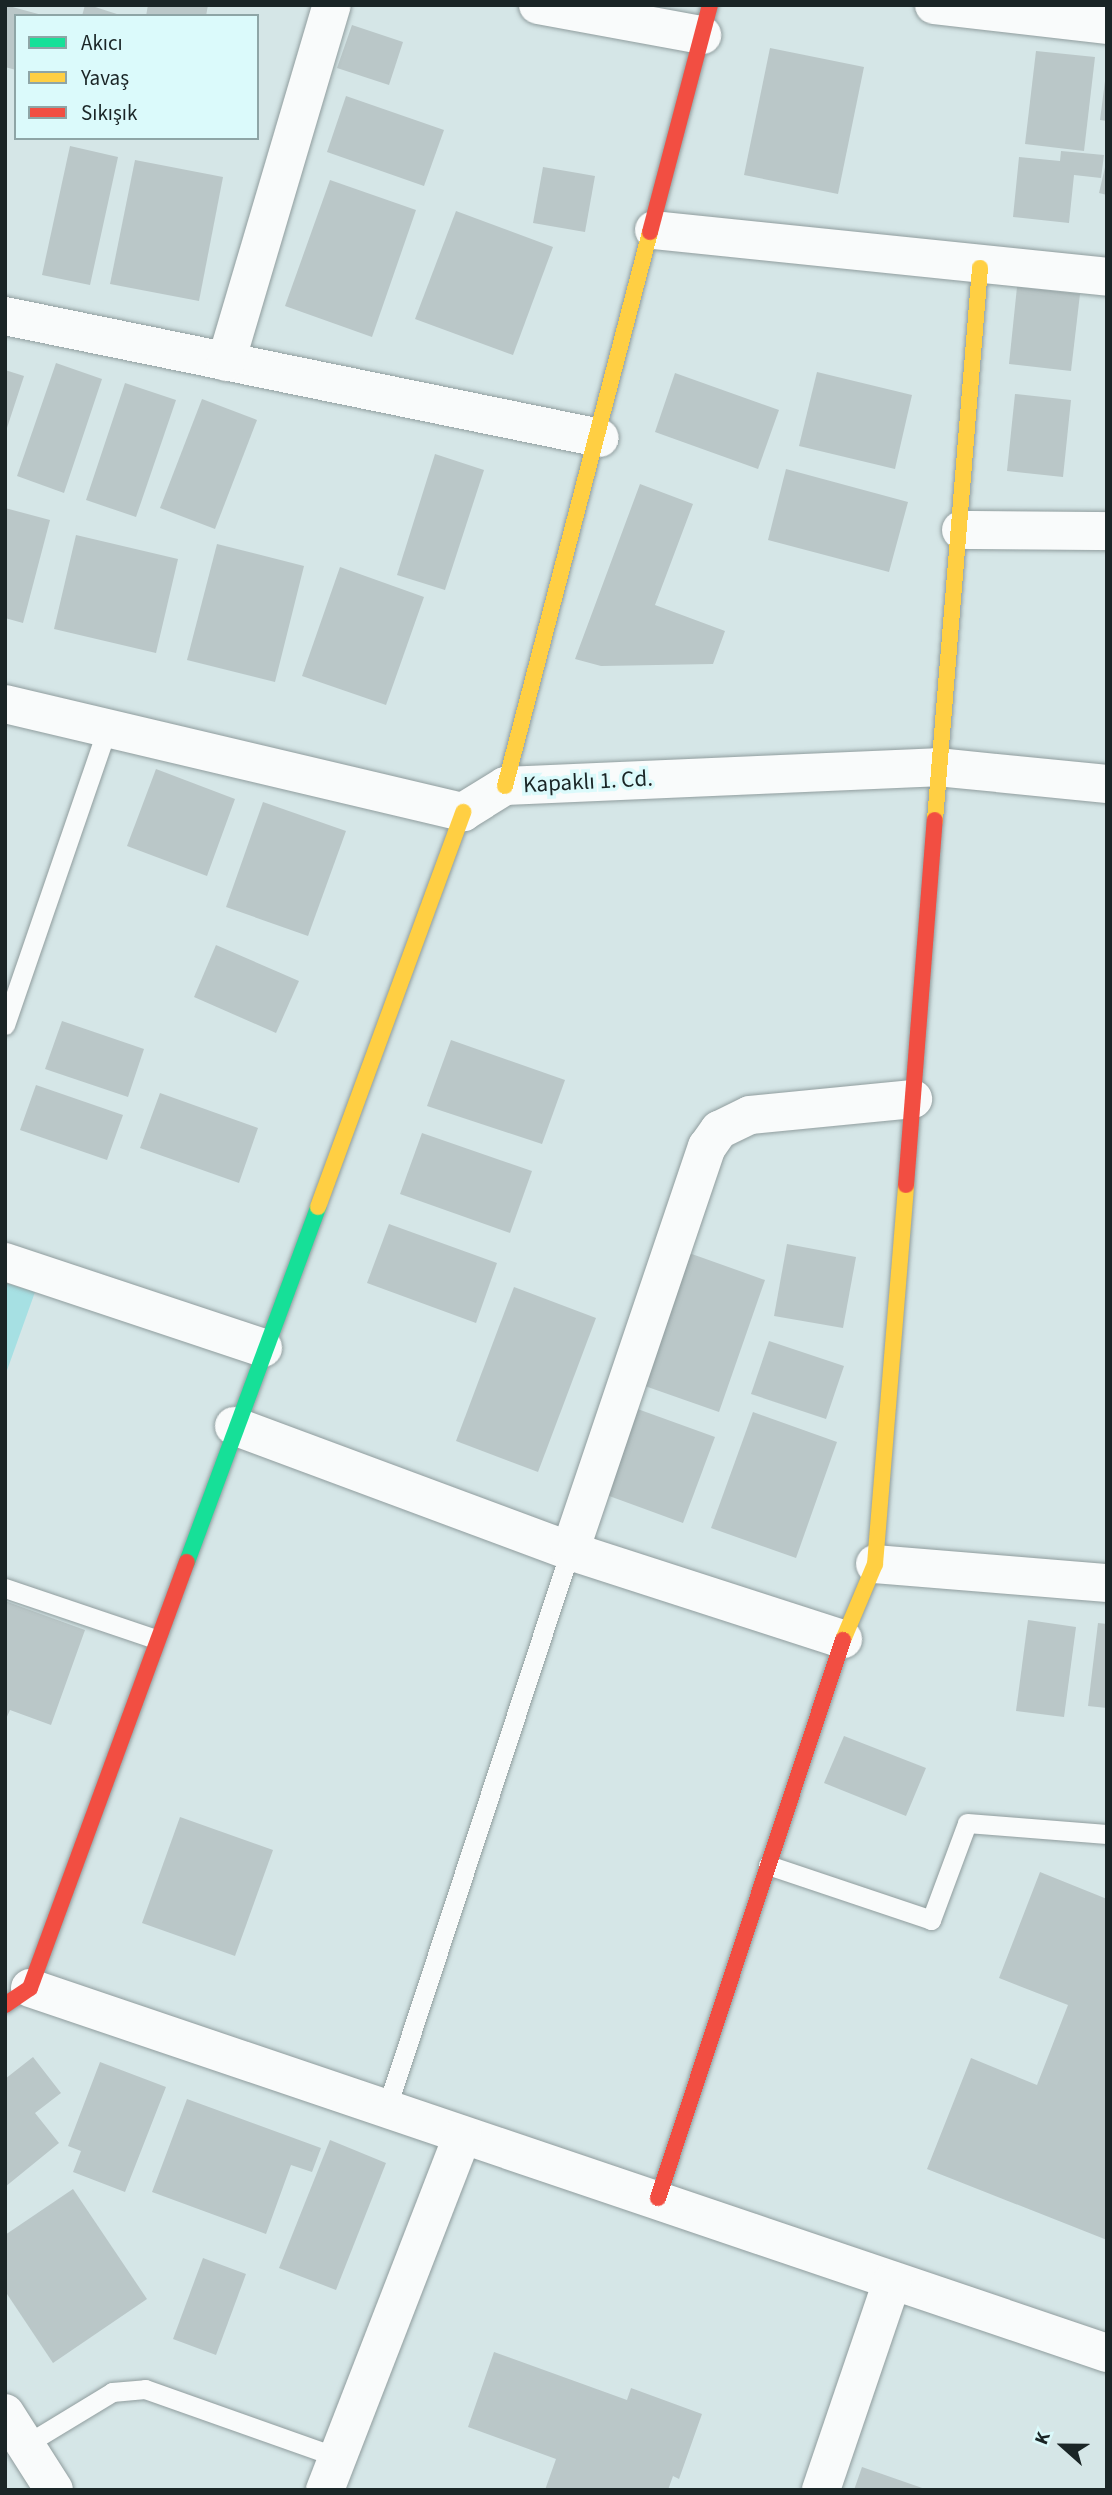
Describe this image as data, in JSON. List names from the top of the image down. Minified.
{"streets":{"street":["Kapaklı 1. Cd."]},"legend":["Akıcı","Yavaş","Sıkışık"],"north":"left"}
